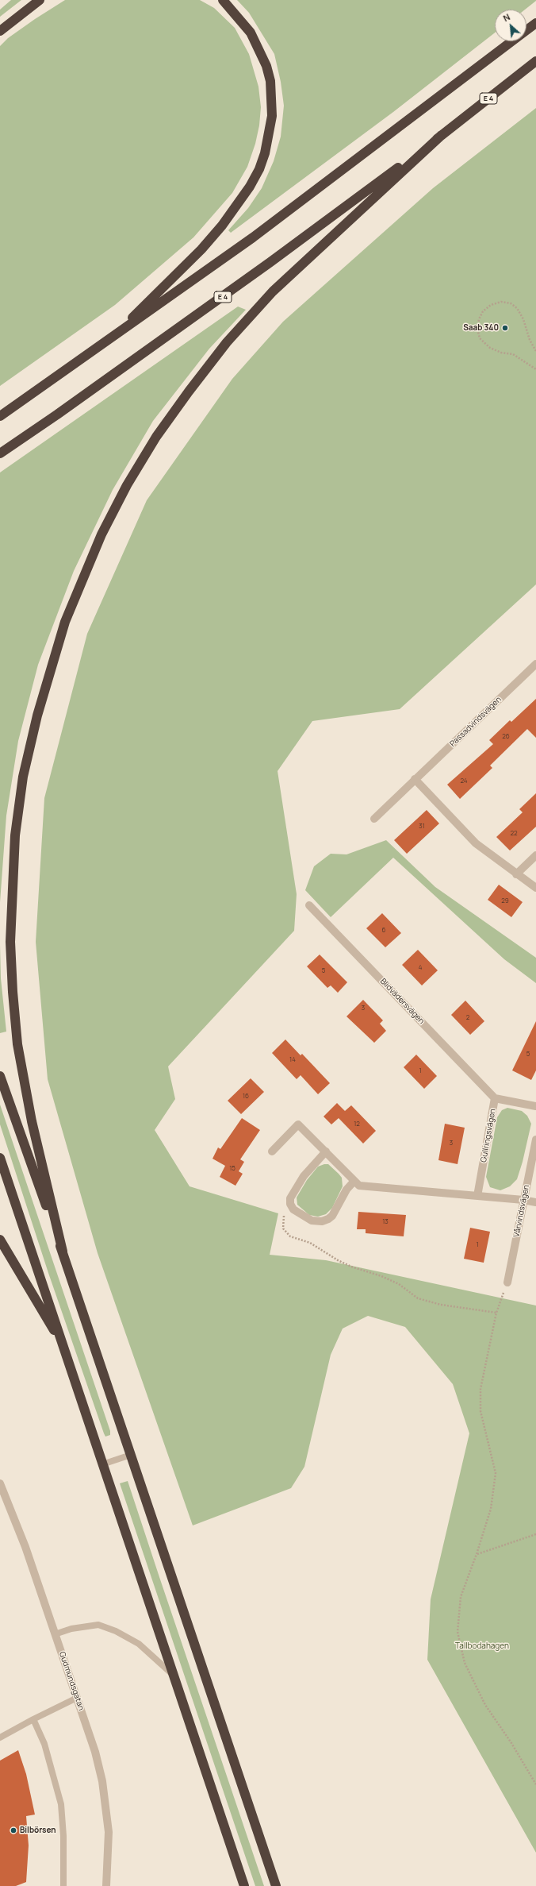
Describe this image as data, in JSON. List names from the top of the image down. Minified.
{"streets":{"highway":["E 4"],"street":["Passadvindsvägen","Blidvädersvägen","Gullringsvägen","Vårvindsvägen","Gudmundsgatan"]},"crossings":[["Blidvädersvägen","Gullringsvägen"]],"parks":["Tallbodahagen"],"places":["Saab 340","Bilbörsen"],"house_numbers":["26","24","31","22","29","6","4","5","3","2","5","14","1","16","12","3","15","13","1"],"north":"top left"}
